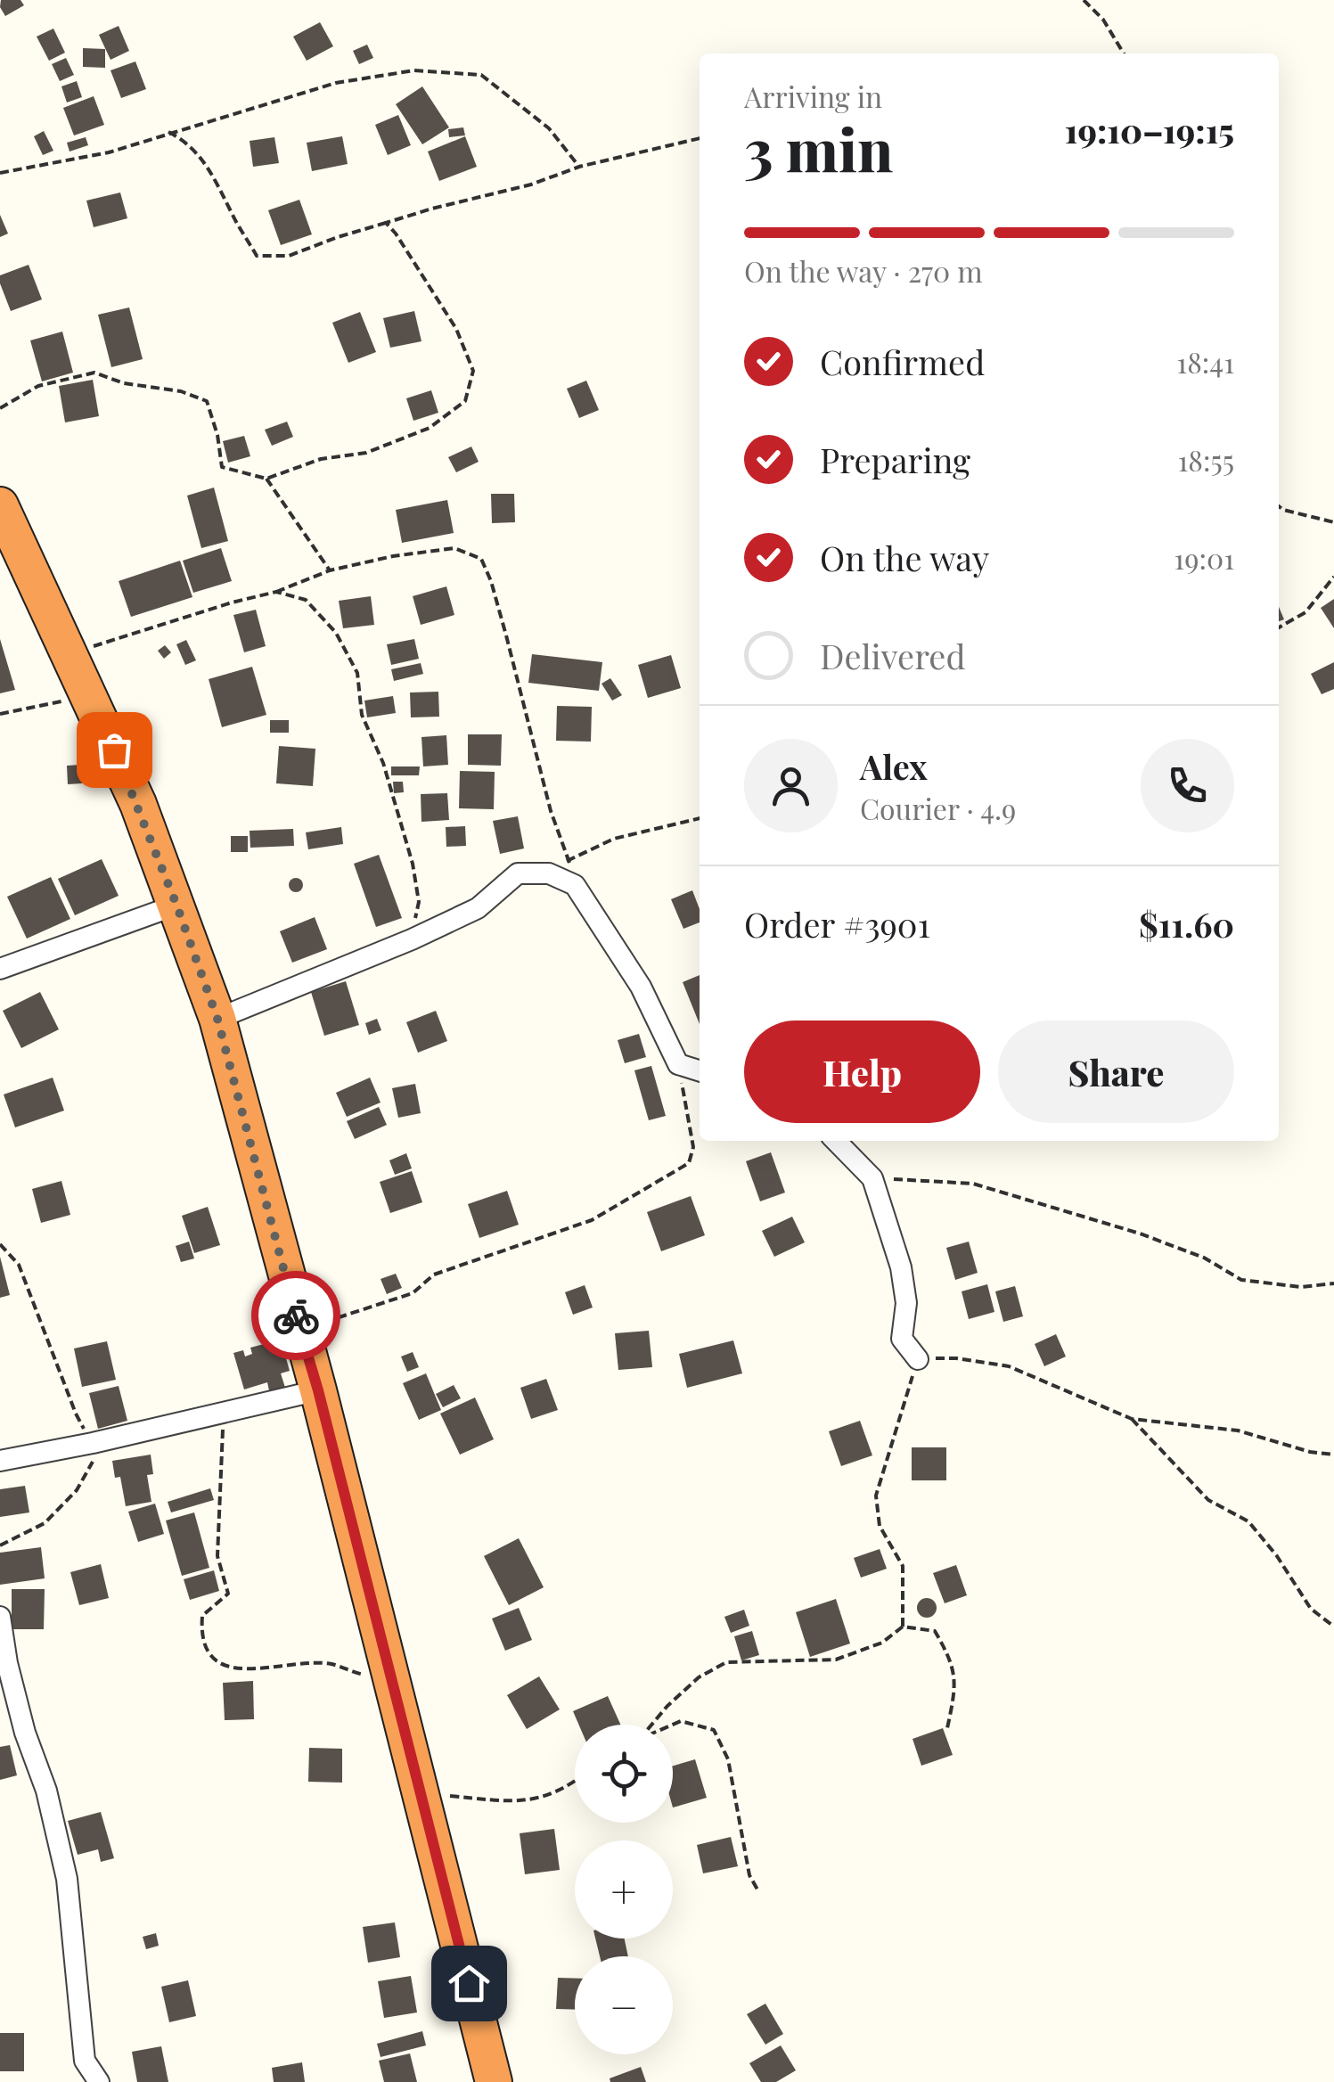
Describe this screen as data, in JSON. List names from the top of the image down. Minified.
{"page":{"heading":["3 min","Arriving in","19:10–19:15"],"panel":["Alex","Courier · 4.9","Order #3901","$11.60"],"bar":"On the way · 270 m","list":[["Confirmed","18:41"],["Preparing","18:55"],["On the way","19:01"],"Delivered"],"buttons":["Help","Share"],"map_buttons":["+","−"]}}
